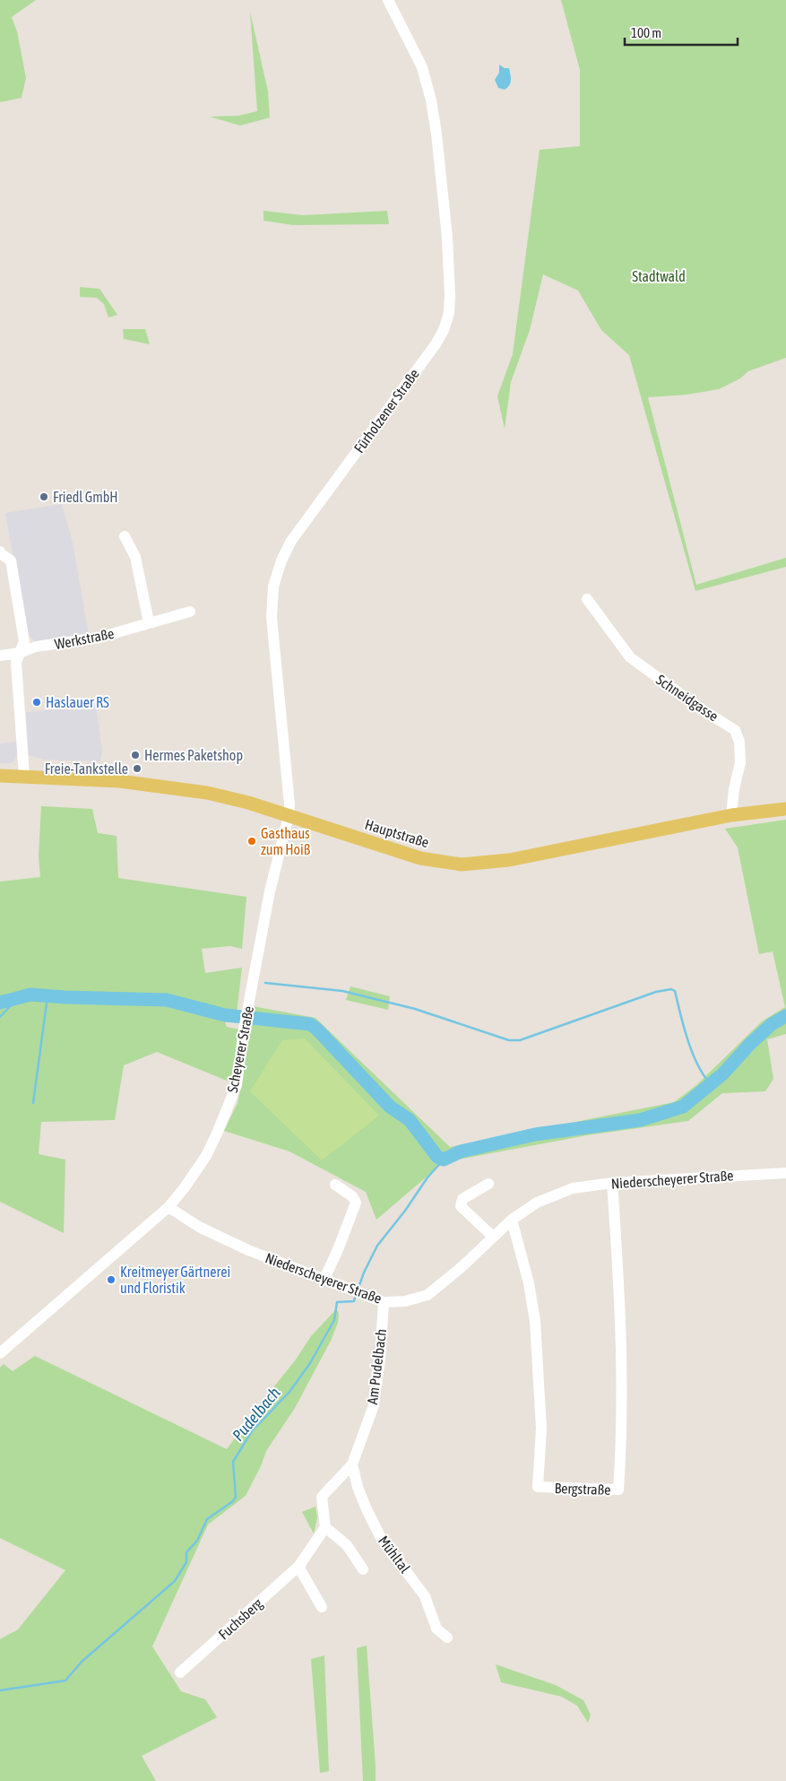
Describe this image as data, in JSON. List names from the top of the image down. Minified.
{"streets":{"main road":["Hauptstraße"],"street":["Fürholzener Straße","Werkstraße","Schneidgasse","Scheyerer Straße","Niederscheyerer Straße","Am Pudelbach","Bergstraße","Mühltal","Fuchsberg"]},"crossings":[["Fürholzener Straße","Hauptstraße"],["Fürholzener Straße","Scheyerer Straße"],["Schneidgasse","Hauptstraße"],["Hauptstraße","Scheyerer Straße"],["Scheyerer Straße","Niederscheyerer Straße"],["Niederscheyerer Straße","Am Pudelbach"],["Niederscheyerer Straße","Bergstraße"],["Am Pudelbach","Mühltal"],["Am Pudelbach","Fuchsberg"]],"water":["Pudelbach"],"parks":["Stadtwald"],"places":["Friedl GmbH","Haslauer RS","Hermes Paketshop","Freie-Tankstelle","Gasthaus zum Hoiß","Kreitmeyer Gärtnerei und Floristik"],"scale_bar":"100 m"}
